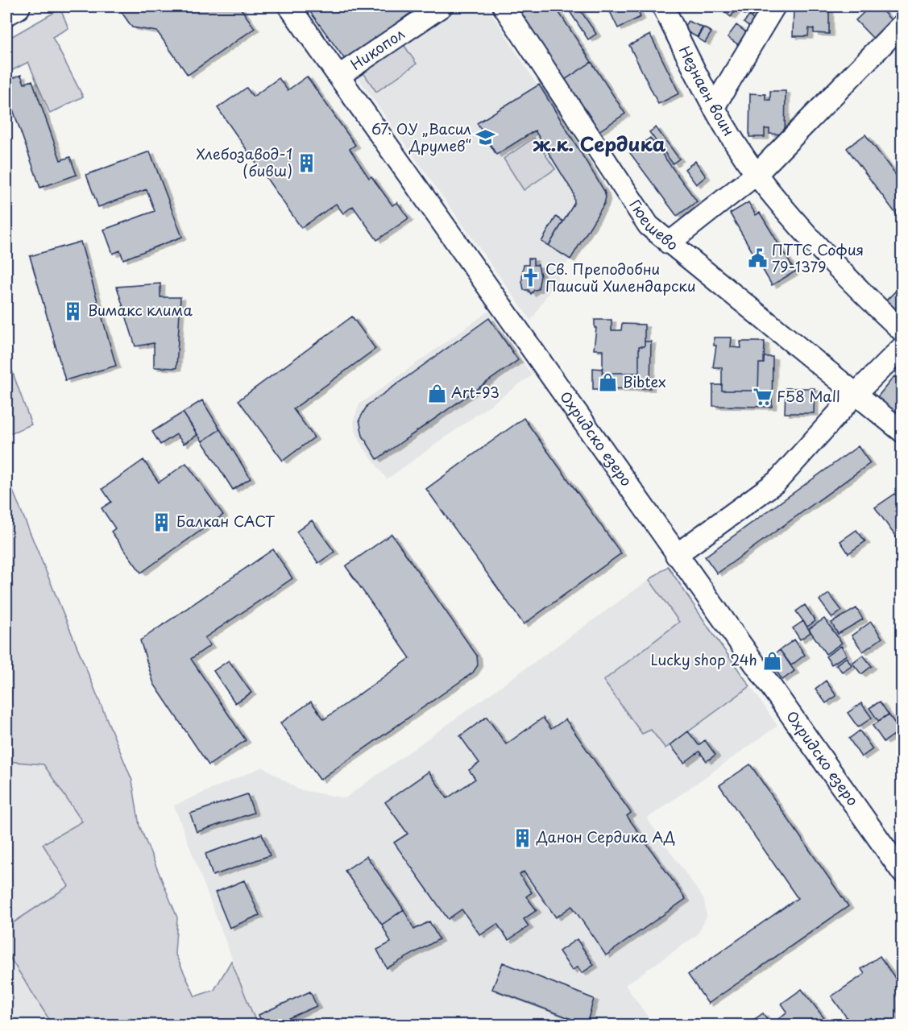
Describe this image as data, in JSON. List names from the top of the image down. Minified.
{"streets":{"street":["Никопол","Незнаен воин","Гюешево","Охридско езеро"]},"crossings":[["Никопол","Охридско езеро"]],"districts":["ж.к. Сердика"],"places":{"school or university":["67. ОУ „Васил Друмев“"],"building":["Хлебозавод-1 (бивш)","Вимакс клима","Балкан САСТ","Данон Сердика АД"],"public building":["ПТТС София 79-1379"],"church":["Св. Преподобни Паисий Хилендарски"],"shop":["Bibtex","Art-93","Lucky shop 24h"],"supermarket":["F58 Mall"]}}
